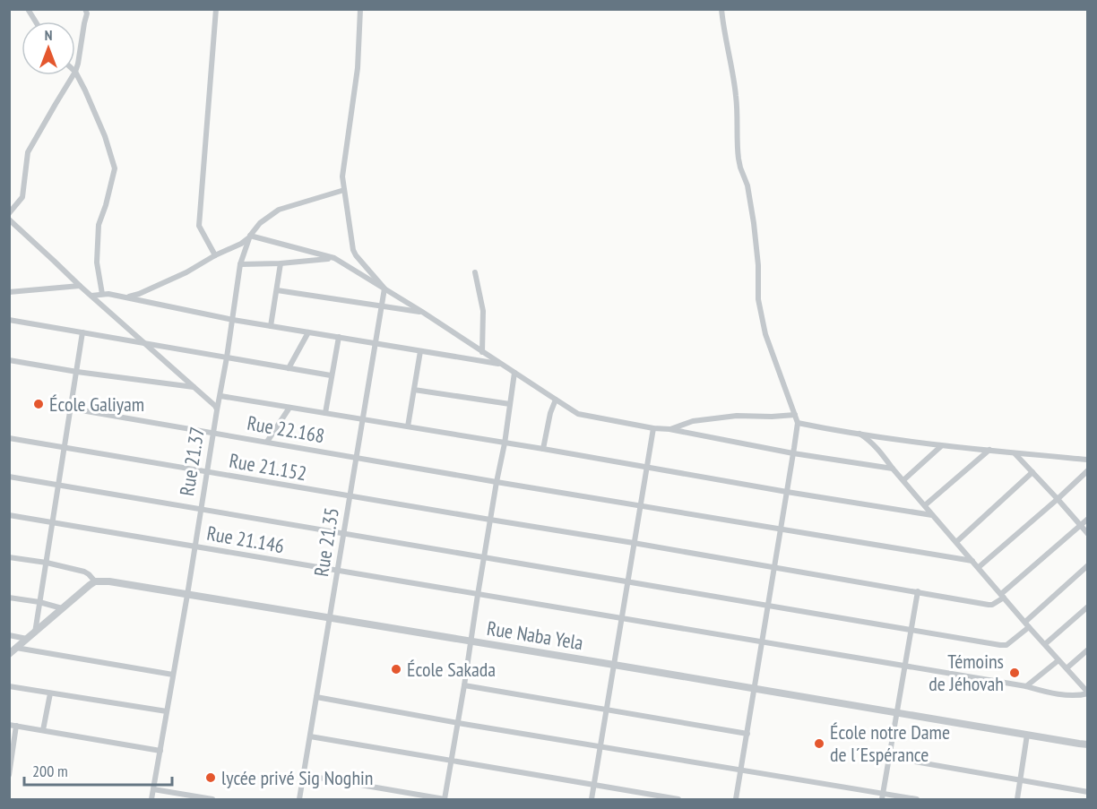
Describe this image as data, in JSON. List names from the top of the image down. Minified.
{"streets":{"street":["Rue 22.168","Rue 21.37","Rue 21.152","Rue 21.146","Rue 21.35","Rue Naba Yela"]},"crossings":[["Rue 22.168","Rue 21.37"],["Rue 22.168","Rue 21.35"],["Rue 21.37","Rue 21.152"],["Rue 21.37","Rue 21.146"],["Rue 21.37","Rue Naba Yela"],["Rue 21.152","Rue 21.35"],["Rue 21.146","Rue 21.35"],["Rue 21.35","Rue Naba Yela"]],"places":["École Galiyam","École Sakada","Témoins de Jéhovah","École notre Dame de l´Espérance","lycée privé Sig Noghin"],"scale_bar":"200 m","north":"top"}
